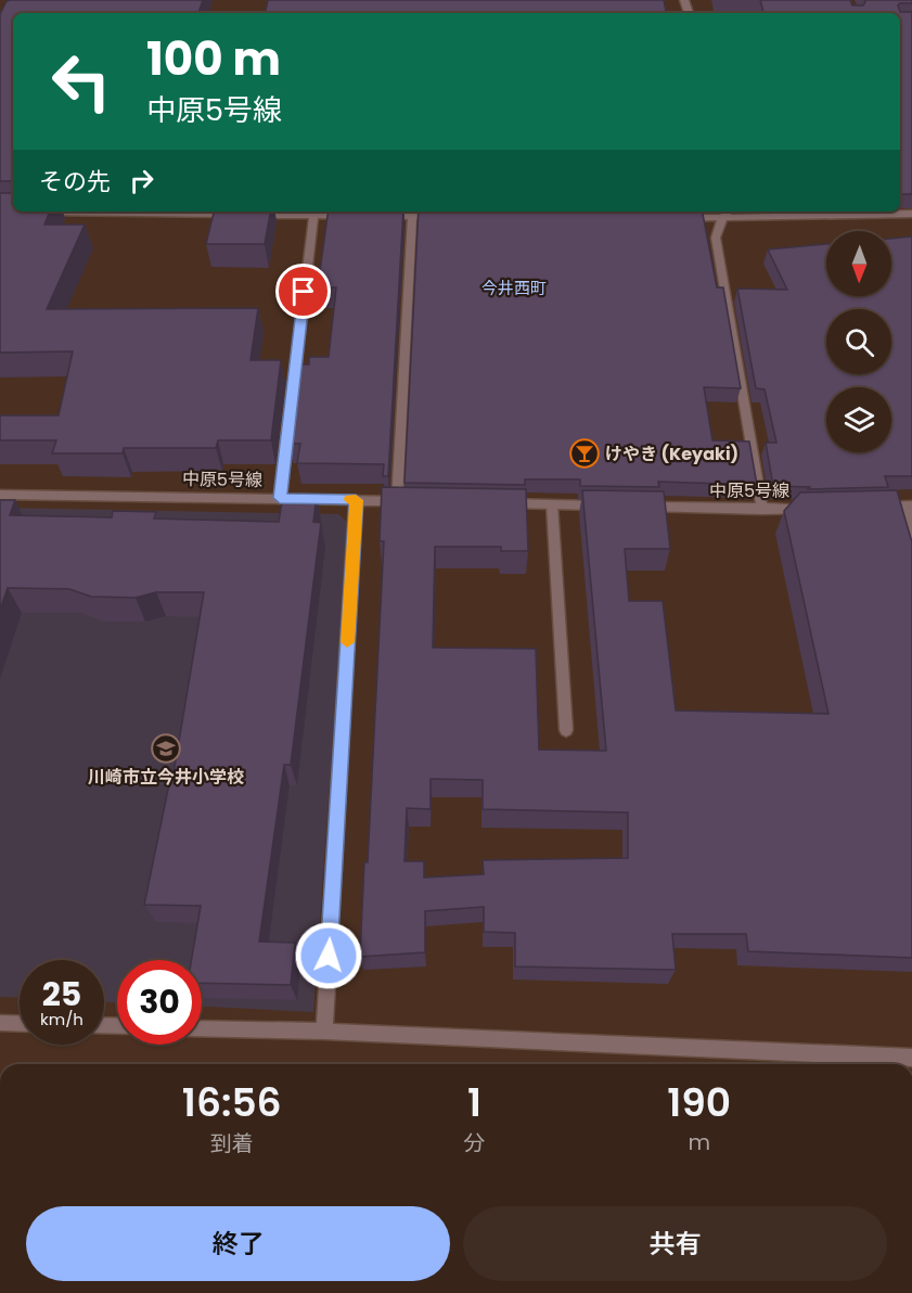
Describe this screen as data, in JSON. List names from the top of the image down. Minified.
{"streets":{"street":["中原5号線"]},"districts":["今井西町"],"places":{"bar":["けやき (Keyaki)"],"school or university":["川崎市立今井小学校"]},"north":"bottom","page":{"turn":["100 m","中原5号線"],"then":"その先","speed":"25 km/h","limit":"30","eta":["16:56","到着","1","分","190","m"],"buttons":["終了","共有"]}}
